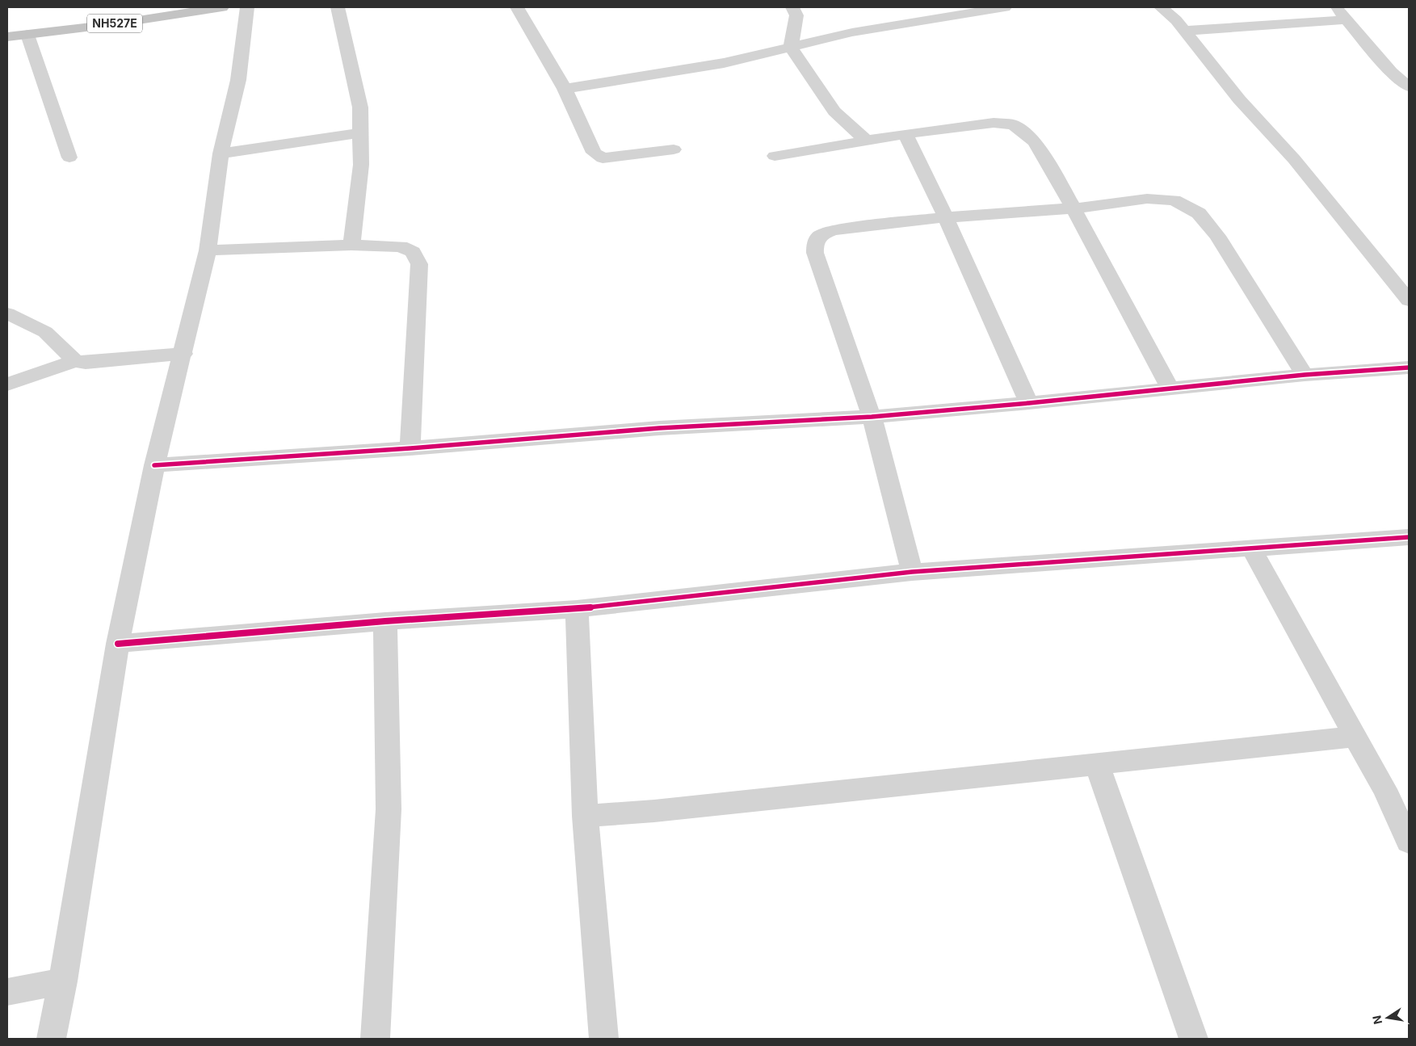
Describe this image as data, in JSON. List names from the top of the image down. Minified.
{"streets":{"highway":["NH527E"]},"north":"left"}
